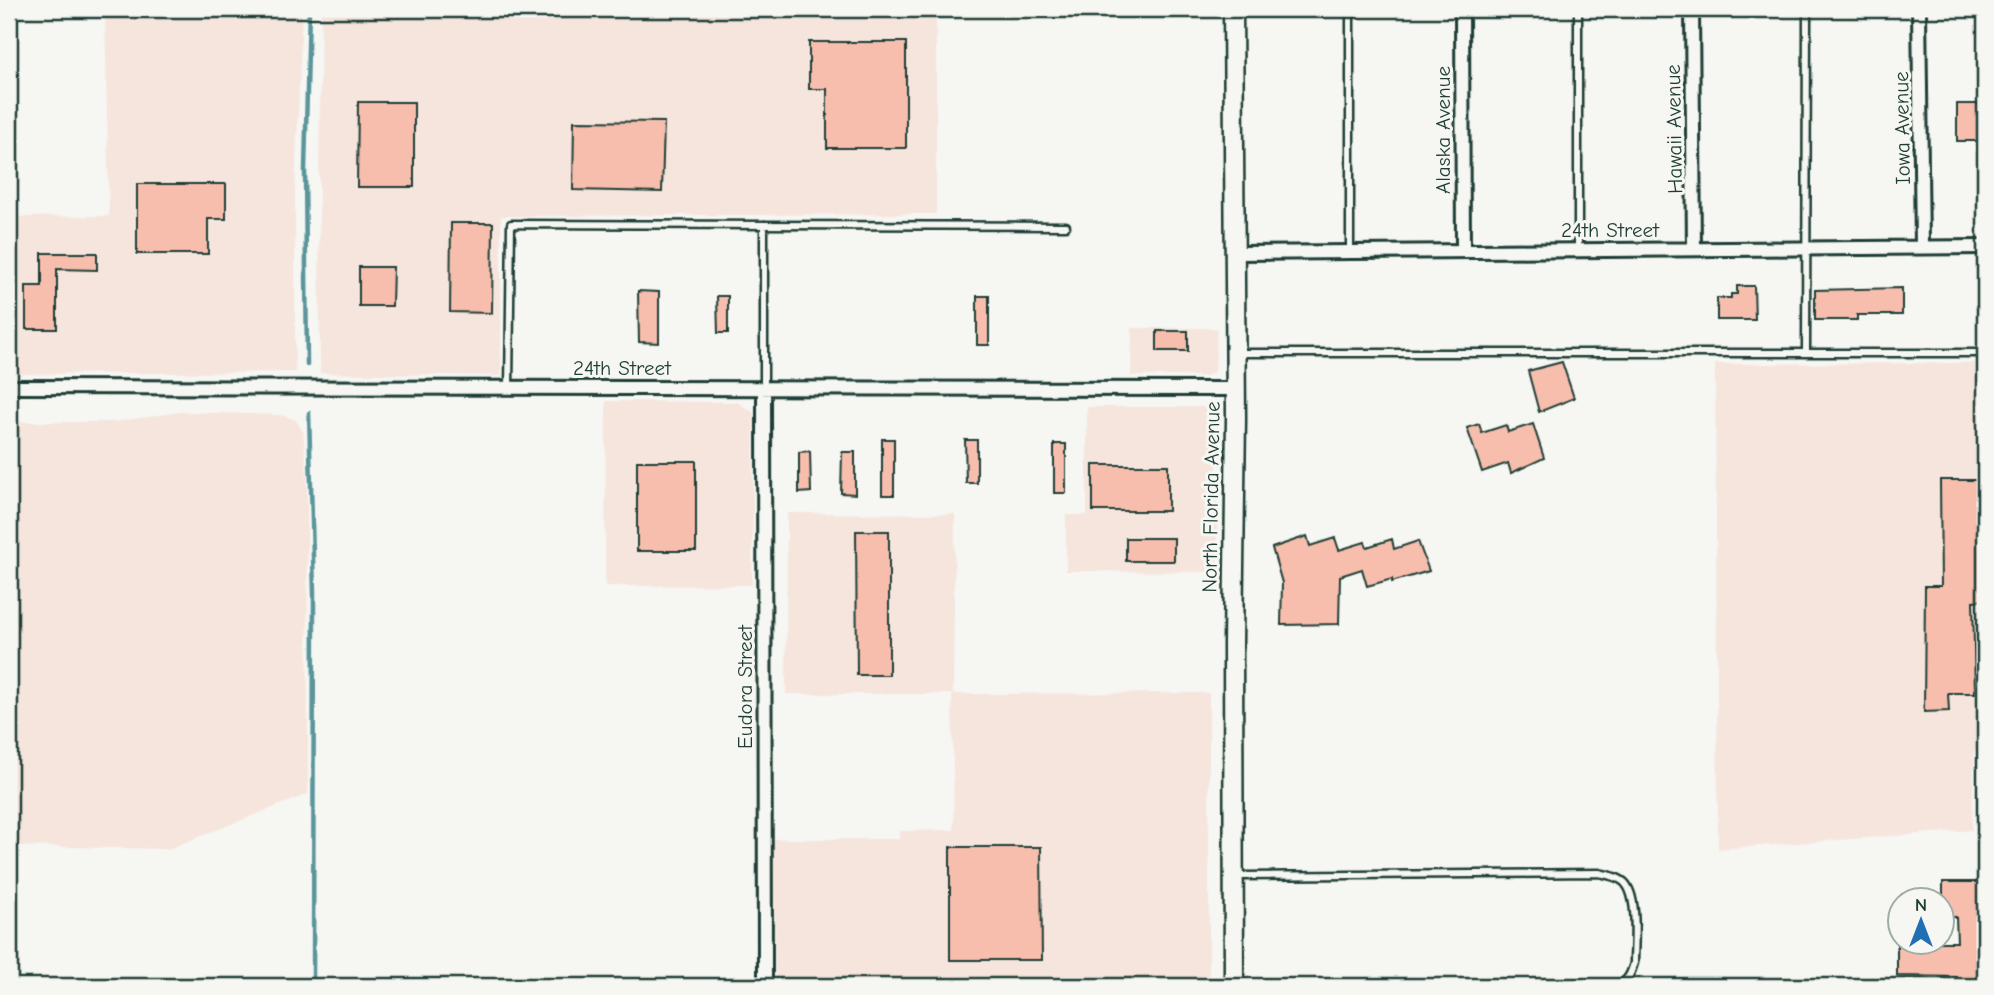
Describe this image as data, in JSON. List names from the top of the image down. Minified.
{"streets":{"main road":["North Florida Avenue"],"street":["Iowa Avenue","Hawaii Avenue","Alaska Avenue","24th Street","Eudora Street"]},"crossings":[["Iowa Avenue","24th Street"],["Hawaii Avenue","24th Street"],["Alaska Avenue","24th Street"],["24th Street","North Florida Avenue"],["24th Street","Eudora Street"]],"north":"top"}
